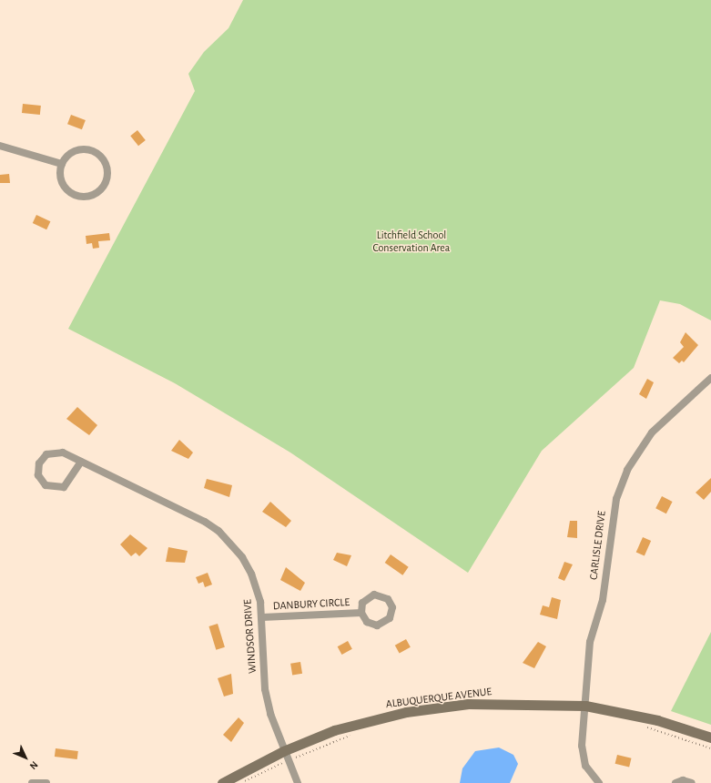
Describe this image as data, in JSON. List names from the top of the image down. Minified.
{"streets":{"street":["CARLISLE DRIVE","DANBURY CIRCLE","WINDSOR DRIVE","ALBUQUERQUE AVENUE"]},"crossings":[["CARLISLE DRIVE","ALBUQUERQUE AVENUE"],["DANBURY CIRCLE","WINDSOR DRIVE"],["WINDSOR DRIVE","ALBUQUERQUE AVENUE"]],"parks":["Litchfield School Conservation Area"],"north":"bottom right"}
